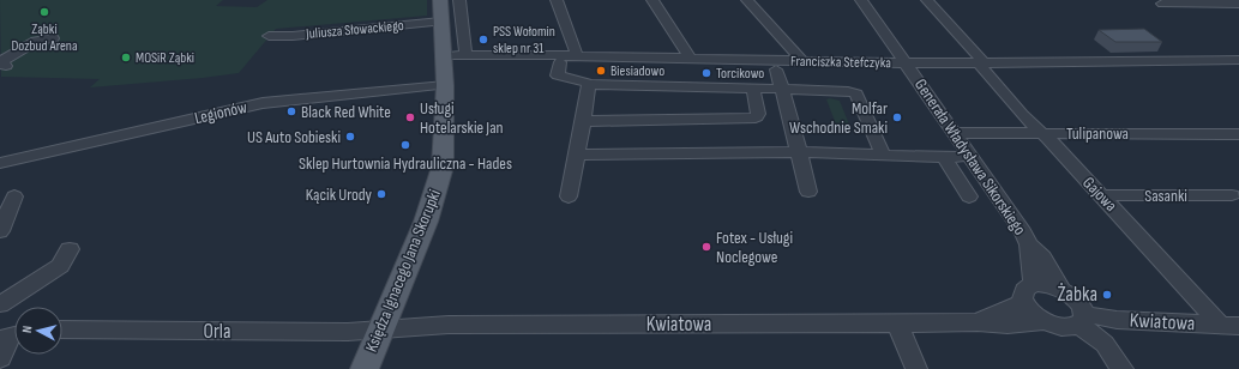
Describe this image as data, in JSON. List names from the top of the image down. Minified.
{"streets":{"main road":["Księdza Ignacego Jana Skorupki"],"street":["Juliusza Słowackiego","Franciszka Stefczyka","Legionów","Tulipanowa","Generała Władysława Sikorskiego","Gajowa","Sasanki","Kwiatowa","Orla"]},"crossings":[["Juliusza Słowackiego","Księdza Ignacego Jana Skorupki"],["Franciszka Stefczyka","Generała Władysława Sikorskiego"],["Franciszka Stefczyka","Gajowa"],["Franciszka Stefczyka","Księdza Ignacego Jana Skorupki"],["Legionów","Księdza Ignacego Jana Skorupki"],["Tulipanowa","Generała Władysława Sikorskiego"],["Tulipanowa","Gajowa"],["Gajowa","Sasanki"],["Gajowa","Kwiatowa"],["Księdza Ignacego Jana Skorupki","Kwiatowa"],["Księdza Ignacego Jana Skorupki","Orla"],["Kwiatowa","Orla"]],"places":["Ząbki Dozbud Arena","PSS Wołomin sklep nr 31","MOSiR Ząbki","Biesiadowo","Torcikowo","Black Red White","Usługi Hotelarskie Jan","Molfar Wschodnie Smaki","US Auto Sobieski","Sklep Hurtownia Hydrauliczna - Hades","Kącik Urody","Fotex - Usługi Noclegowe","Żabka"],"north":"left"}
